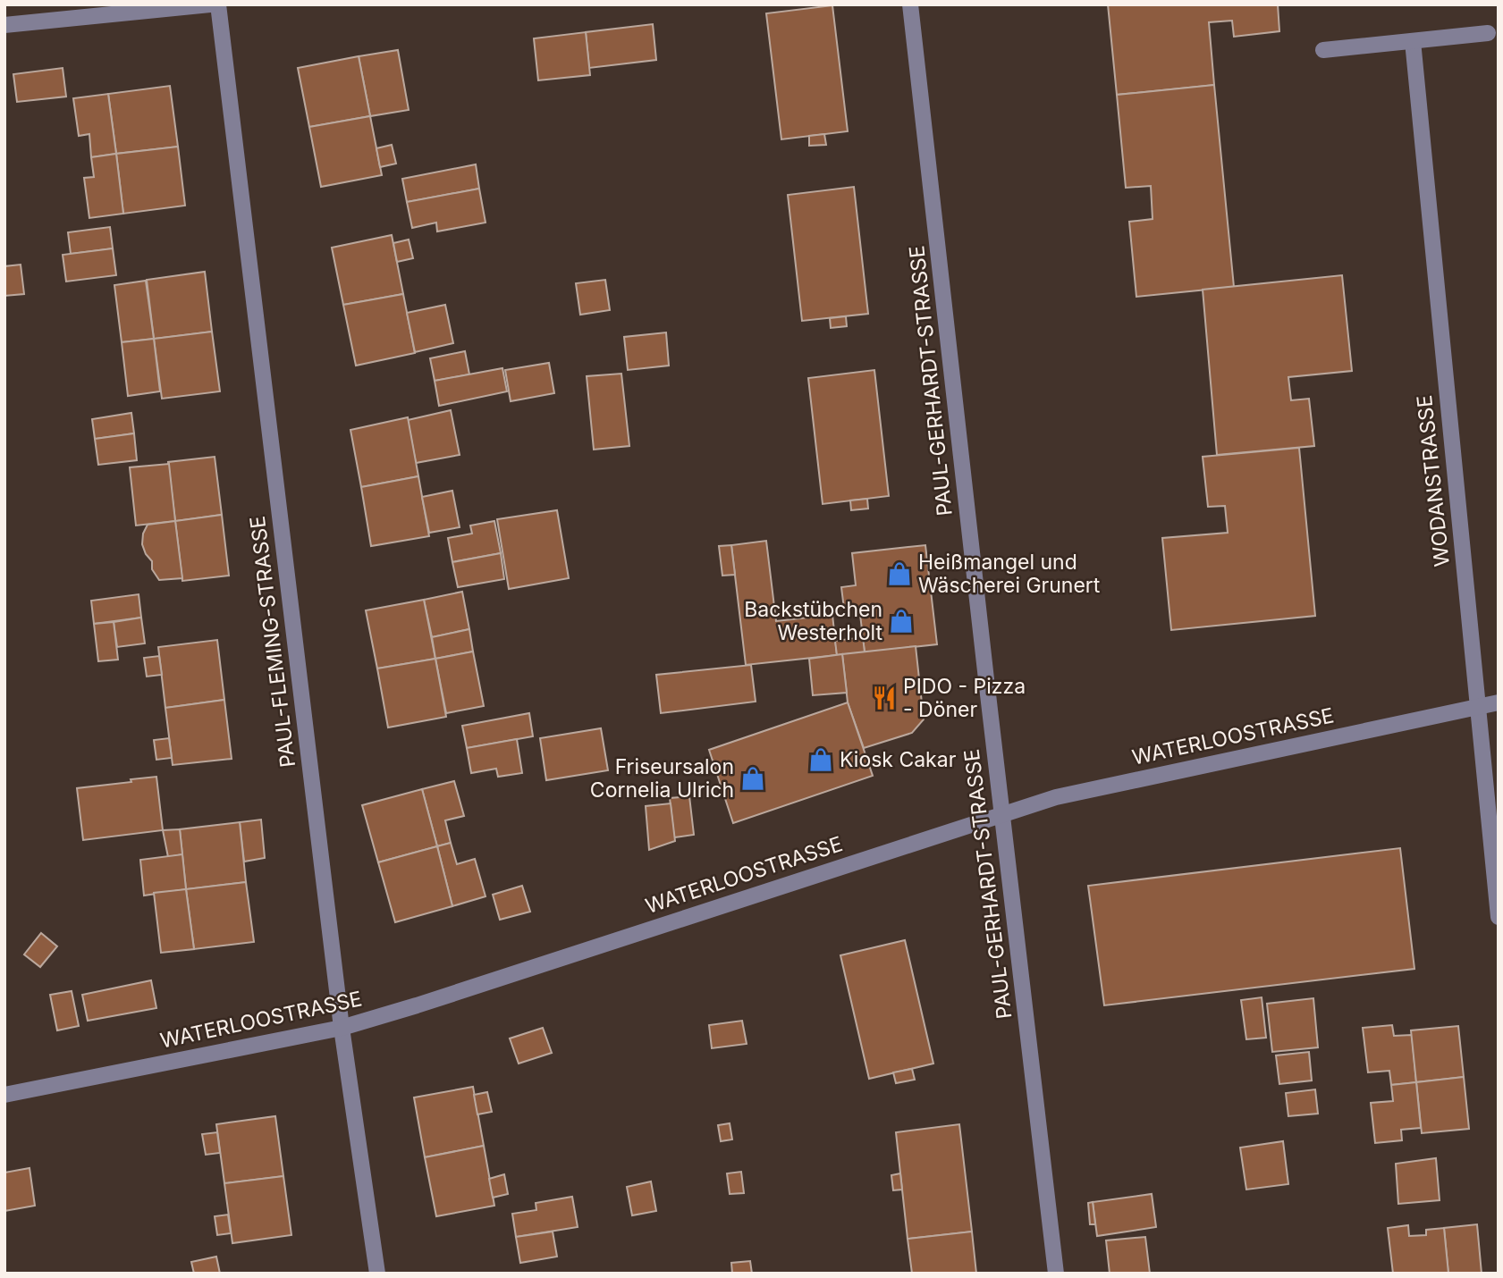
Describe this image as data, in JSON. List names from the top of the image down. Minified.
{"streets":{"street":["PAUL-GERHARDT-STRASSE","WODANSTRASSE","PAUL-FLEMING-STRASSE","WATERLOOSTRASSE"]},"crossings":[["PAUL-GERHARDT-STRASSE","WATERLOOSTRASSE"],["WODANSTRASSE","WATERLOOSTRASSE"],["PAUL-FLEMING-STRASSE","WATERLOOSTRASSE"]],"places":{"shop":["Heißmangel und Wäscherei Grunert","Backstübchen Westerholt","Kiosk Cakar","Friseursalon Cornelia Ulrich"],"restaurant":["PIDO - Pizza - Döner"]}}
